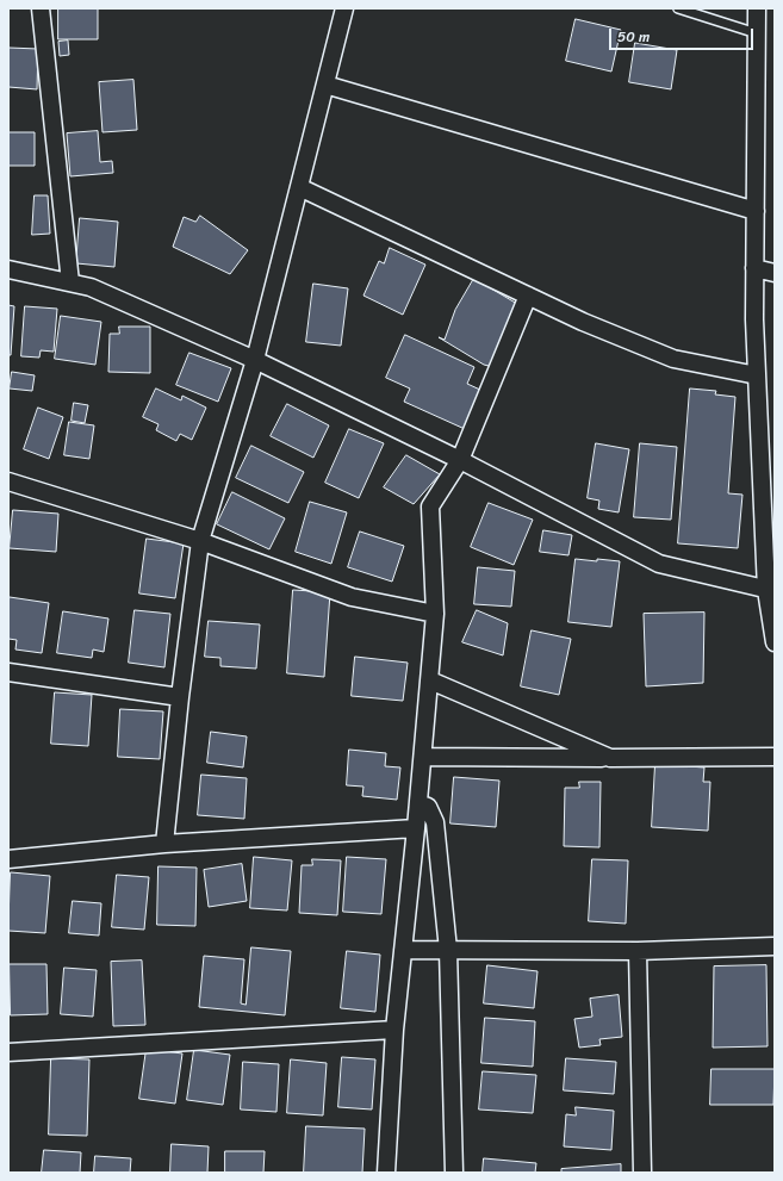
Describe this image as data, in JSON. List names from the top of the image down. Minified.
{"scale_bar":"50 m"}
